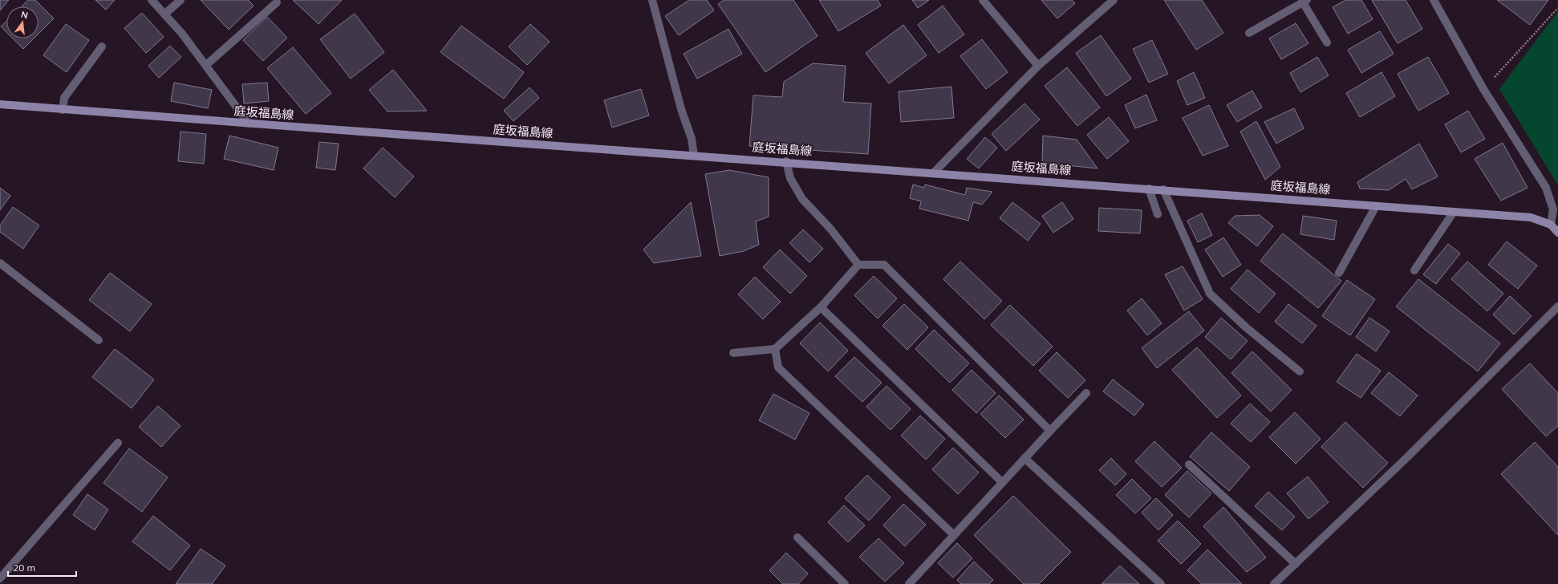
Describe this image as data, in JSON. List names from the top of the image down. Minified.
{"streets":{"main road":["庭坂福島線"]},"scale_bar":"20 m","north":"top"}
